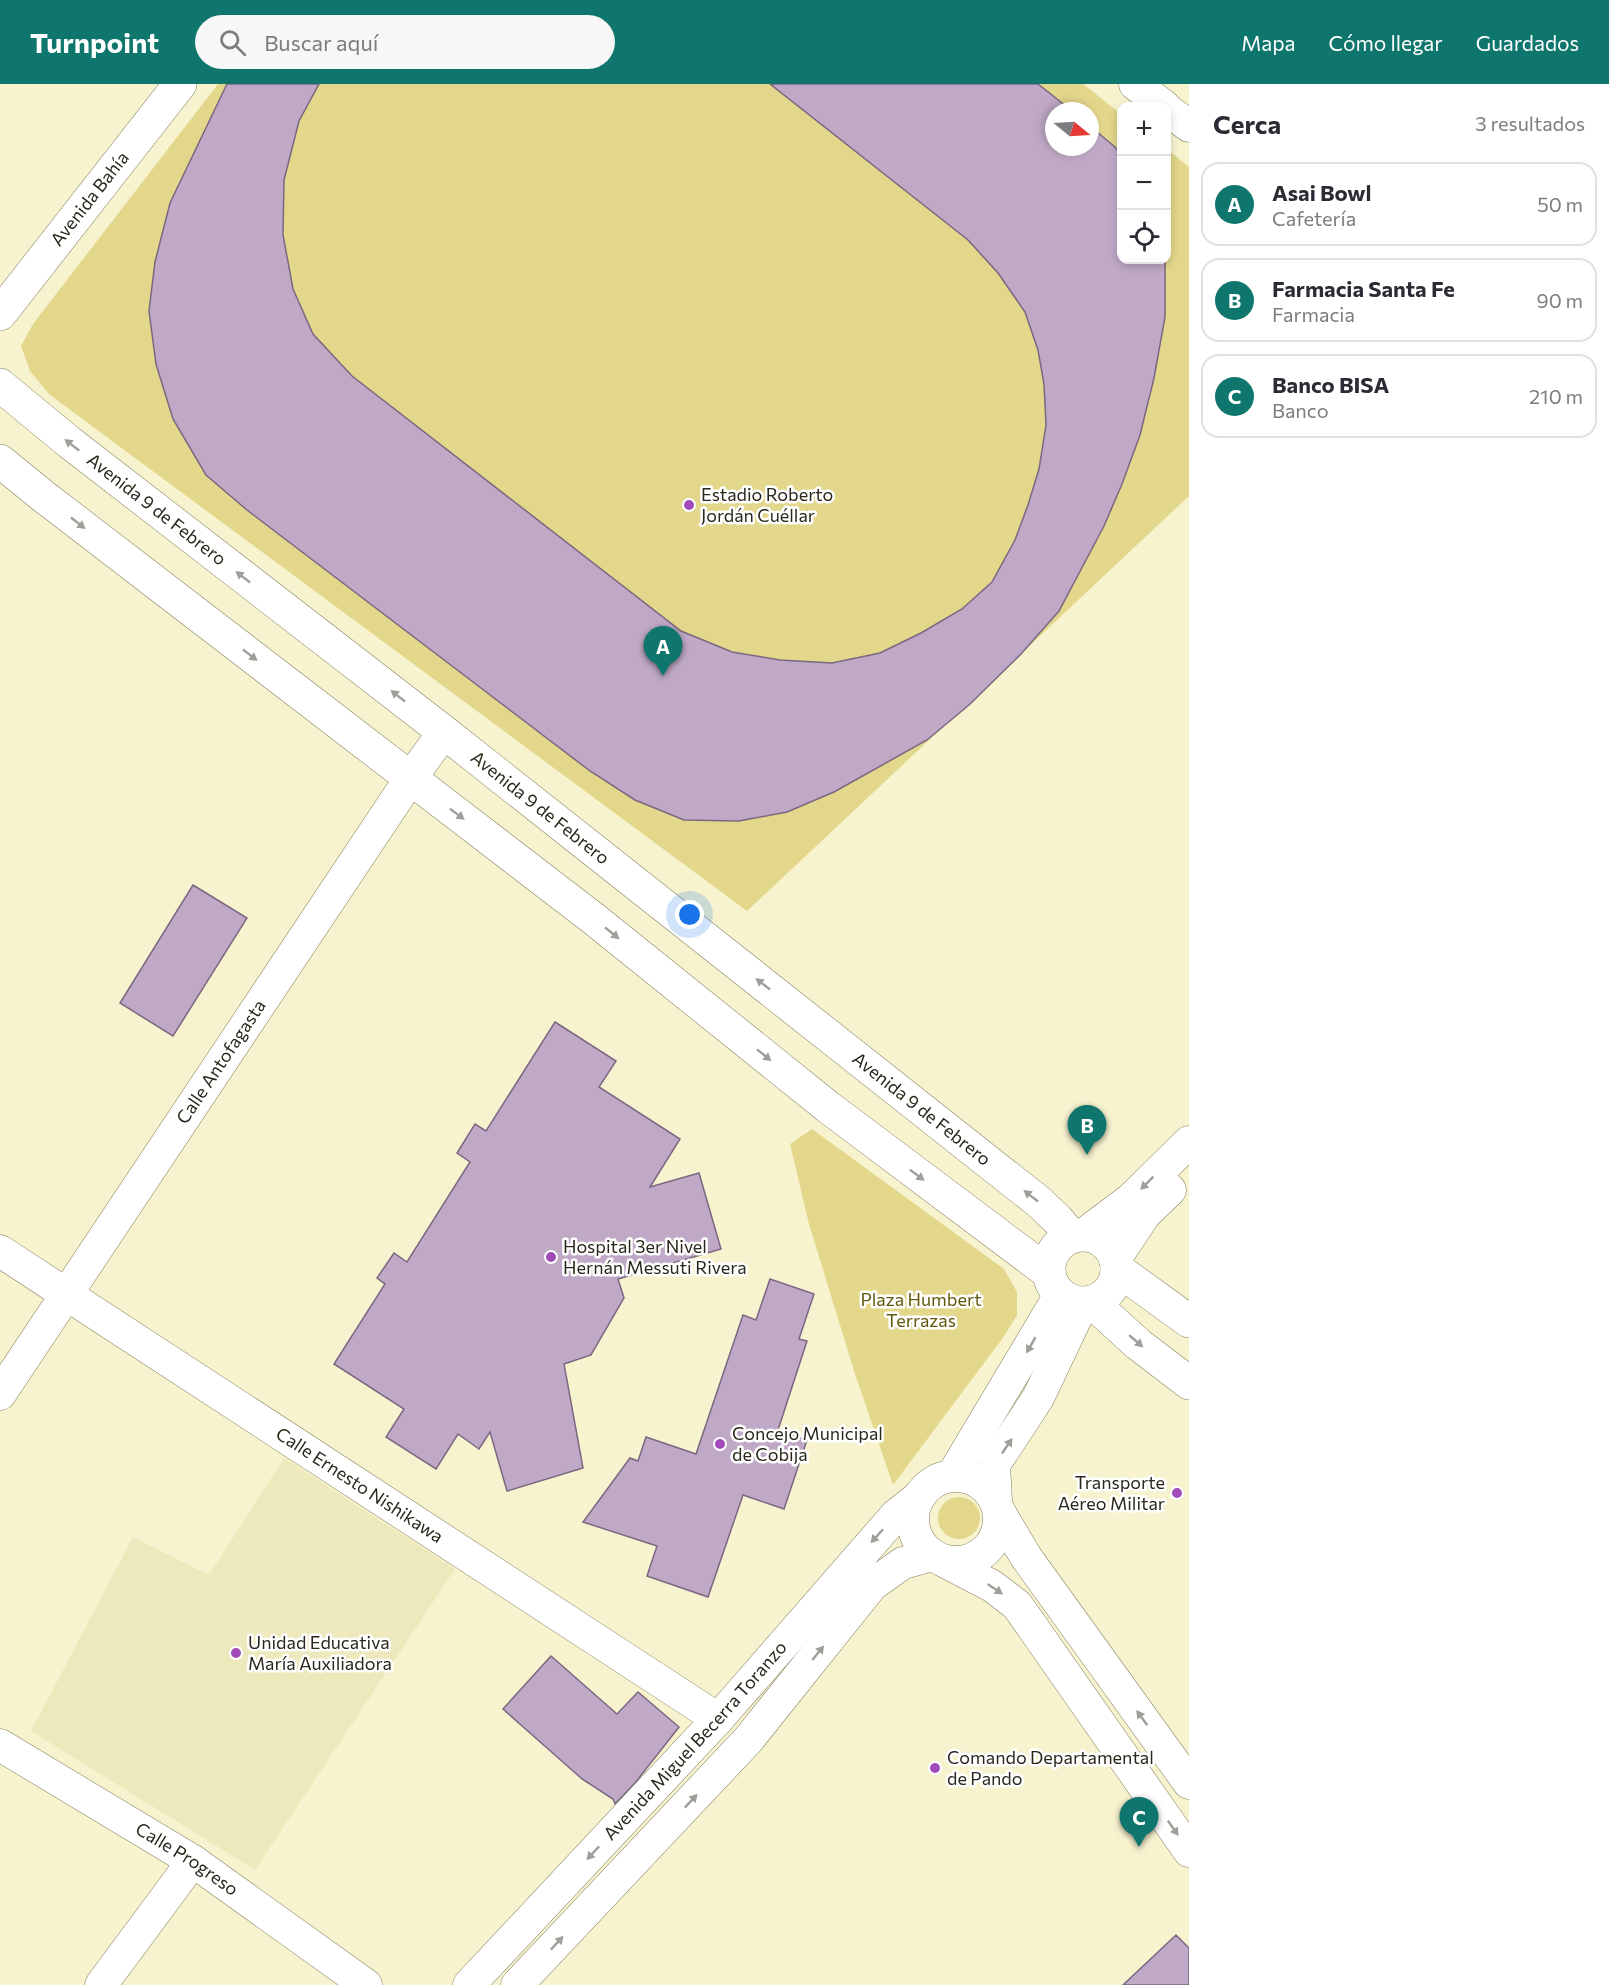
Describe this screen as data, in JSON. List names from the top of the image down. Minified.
{"streets":{"main road":["Avenida Bahía","Avenida 9 de Febrero"],"street":["Calle Antofagasta","Calle Ernesto Nishikawa","Avenida Miguel Becerra Toranzo","Calle Progreso"]},"crossings":[["Avenida 9 de Febrero","Calle Antofagasta"],["Calle Antofagasta","Calle Ernesto Nishikawa"],["Calle Ernesto Nishikawa","Avenida Miguel Becerra Toranzo"]],"parks":["Plaza Humbert Terrazas"],"places":["Estadio Roberto Jordán Cuéllar","Hospital 3er Nivel Hernán Messuti Rivera","Concejo Municipal de Cobija","Transporte Aéreo Militar","Unidad Educativa María Auxiliadora","Comando Departamental de Pando"],"north":"right","page":{"header":"Turnpoint","search":"Buscar aquí","nav":["Mapa","Cómo llegar","Guardados"],"heading":["Cerca","3 resultados"],"map_buttons":["+","−"],"list":[{"mark":"A","name":"Asai Bowl","note":"Cafetería","value":"50 m"},{"mark":"B","name":"Farmacia Santa Fe","note":"Farmacia","value":"90 m"},{"mark":"C","name":"Banco BISA","note":"Banco","value":"210 m"}],"pins":["A","B","C"]}}
